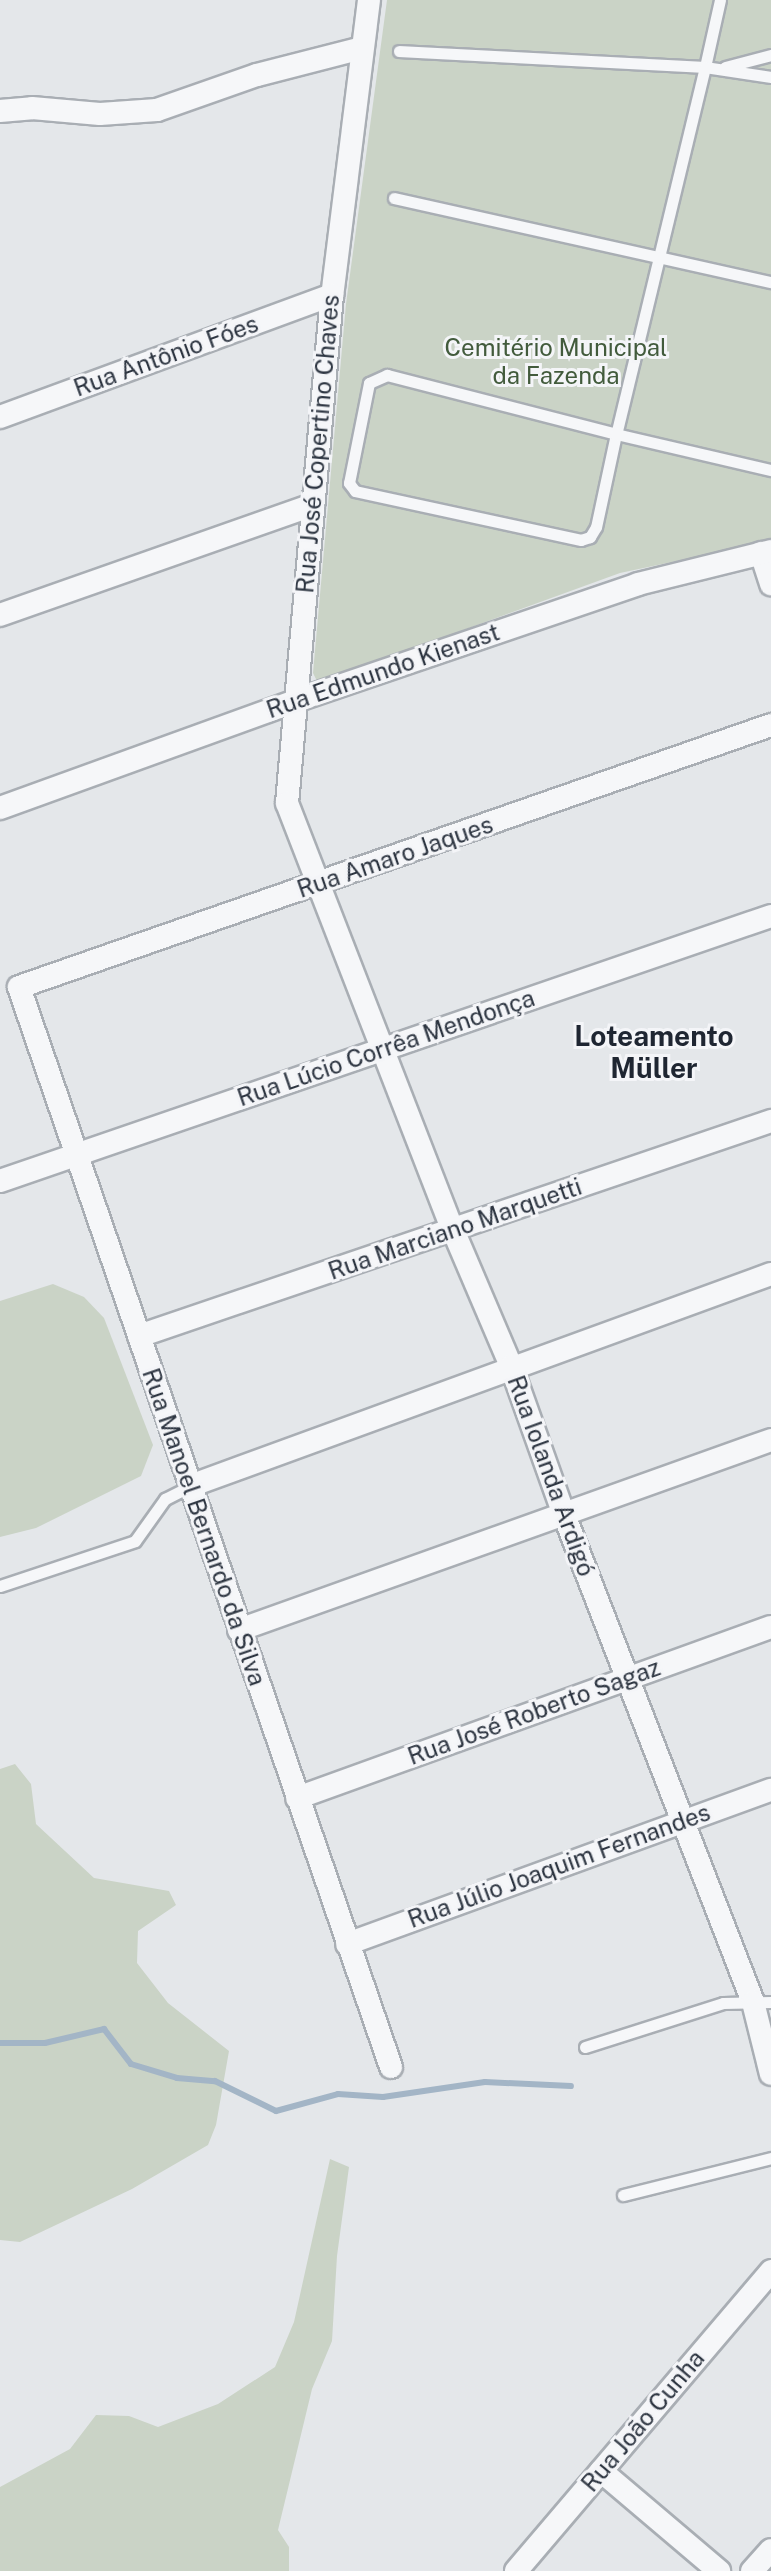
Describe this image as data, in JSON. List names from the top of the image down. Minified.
{"streets":{"street":["Rua Antônio Fóes","Rua José Copertino Chaves","Rua Edmundo Kienast","Rua Amaro Jaques","Rua Lúcio Corrêa Mendonça","Rua Marciano Marquetti","Rua Iolanda Ardigó","Rua Manoel Bernardo da Silva","Rua José Roberto Sagaz","Rua Júlio Joaquim Fernandes","Rua João Cunha"]},"crossings":[["Rua Antônio Fóes","Rua José Copertino Chaves"],["Rua José Copertino Chaves","Rua Edmundo Kienast"],["Rua José Copertino Chaves","Rua Amaro Jaques"],["Rua José Copertino Chaves","Rua Iolanda Ardigó"],["Rua Amaro Jaques","Rua Iolanda Ardigó"],["Rua Amaro Jaques","Rua Manoel Bernardo da Silva"],["Rua Lúcio Corrêa Mendonça","Rua Iolanda Ardigó"],["Rua Lúcio Corrêa Mendonça","Rua Manoel Bernardo da Silva"],["Rua Marciano Marquetti","Rua Iolanda Ardigó"],["Rua Marciano Marquetti","Rua Manoel Bernardo da Silva"],["Rua Iolanda Ardigó","Rua José Roberto Sagaz"],["Rua Iolanda Ardigó","Rua Júlio Joaquim Fernandes"],["Rua Manoel Bernardo da Silva","Rua José Roberto Sagaz"],["Rua Manoel Bernardo da Silva","Rua Júlio Joaquim Fernandes"]],"districts":["Loteamento Müller"],"parks":["Cemitério Municipal da Fazenda"]}
